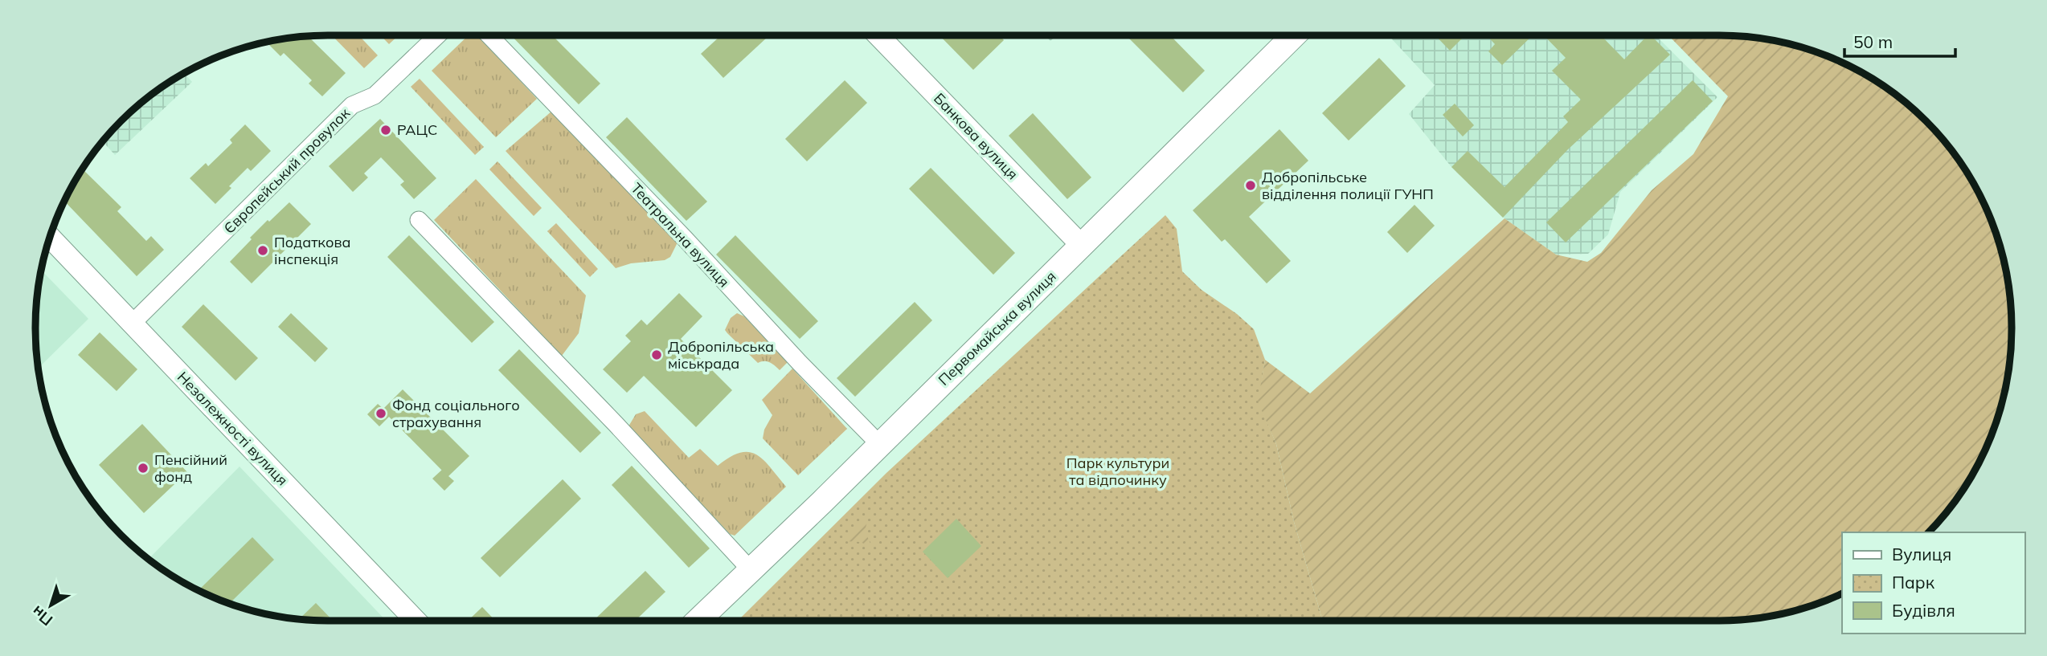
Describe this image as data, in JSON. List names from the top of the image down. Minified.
{"streets":{"main road":["Первомайська вулиця"],"street":["Банкова вулиця","Європейський провулок","Театральна вулиця","Незалежності вулиця"]},"crossings":[["Банкова вулиця","Первомайська вулиця"],["Європейський провулок","Незалежності вулиця"],["Театральна вулиця","Первомайська вулиця"]],"parks":["Парк культури та відпочинку"],"places":["РАЦС","Добропільське відділення полиції ГУНП","Податкова інспекція","Добропільська міськрада","Фонд соціального страхування","Пенсійний фонд"],"legend":["Вулиця","Парк","Будівля"],"scale_bar":"50 m","north":"bottom left"}
